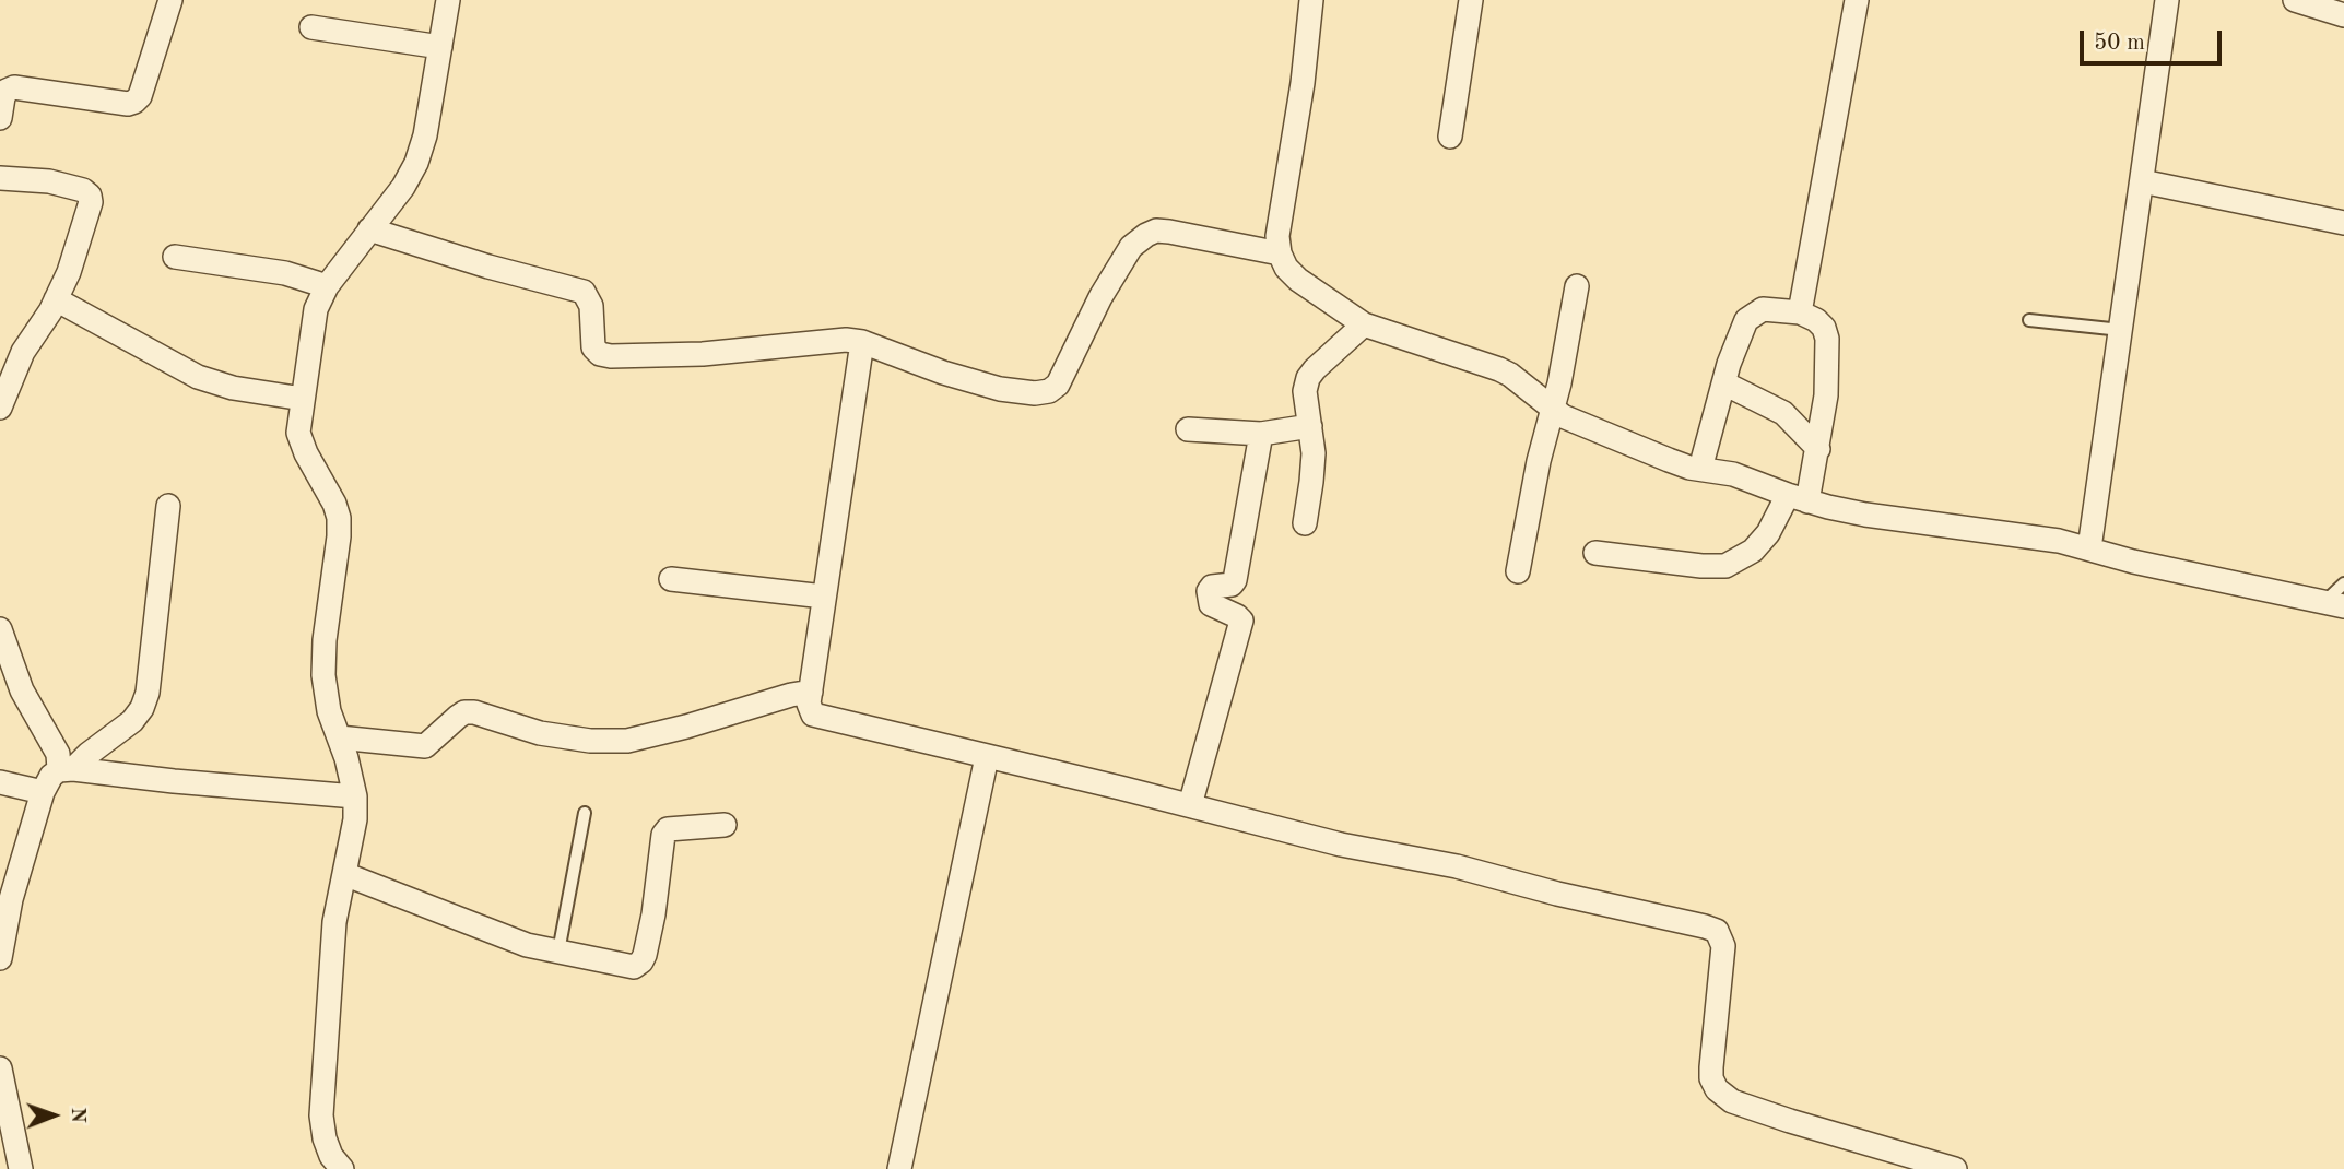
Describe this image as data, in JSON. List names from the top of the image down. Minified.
{"scale_bar":"50 m","north":"right"}
